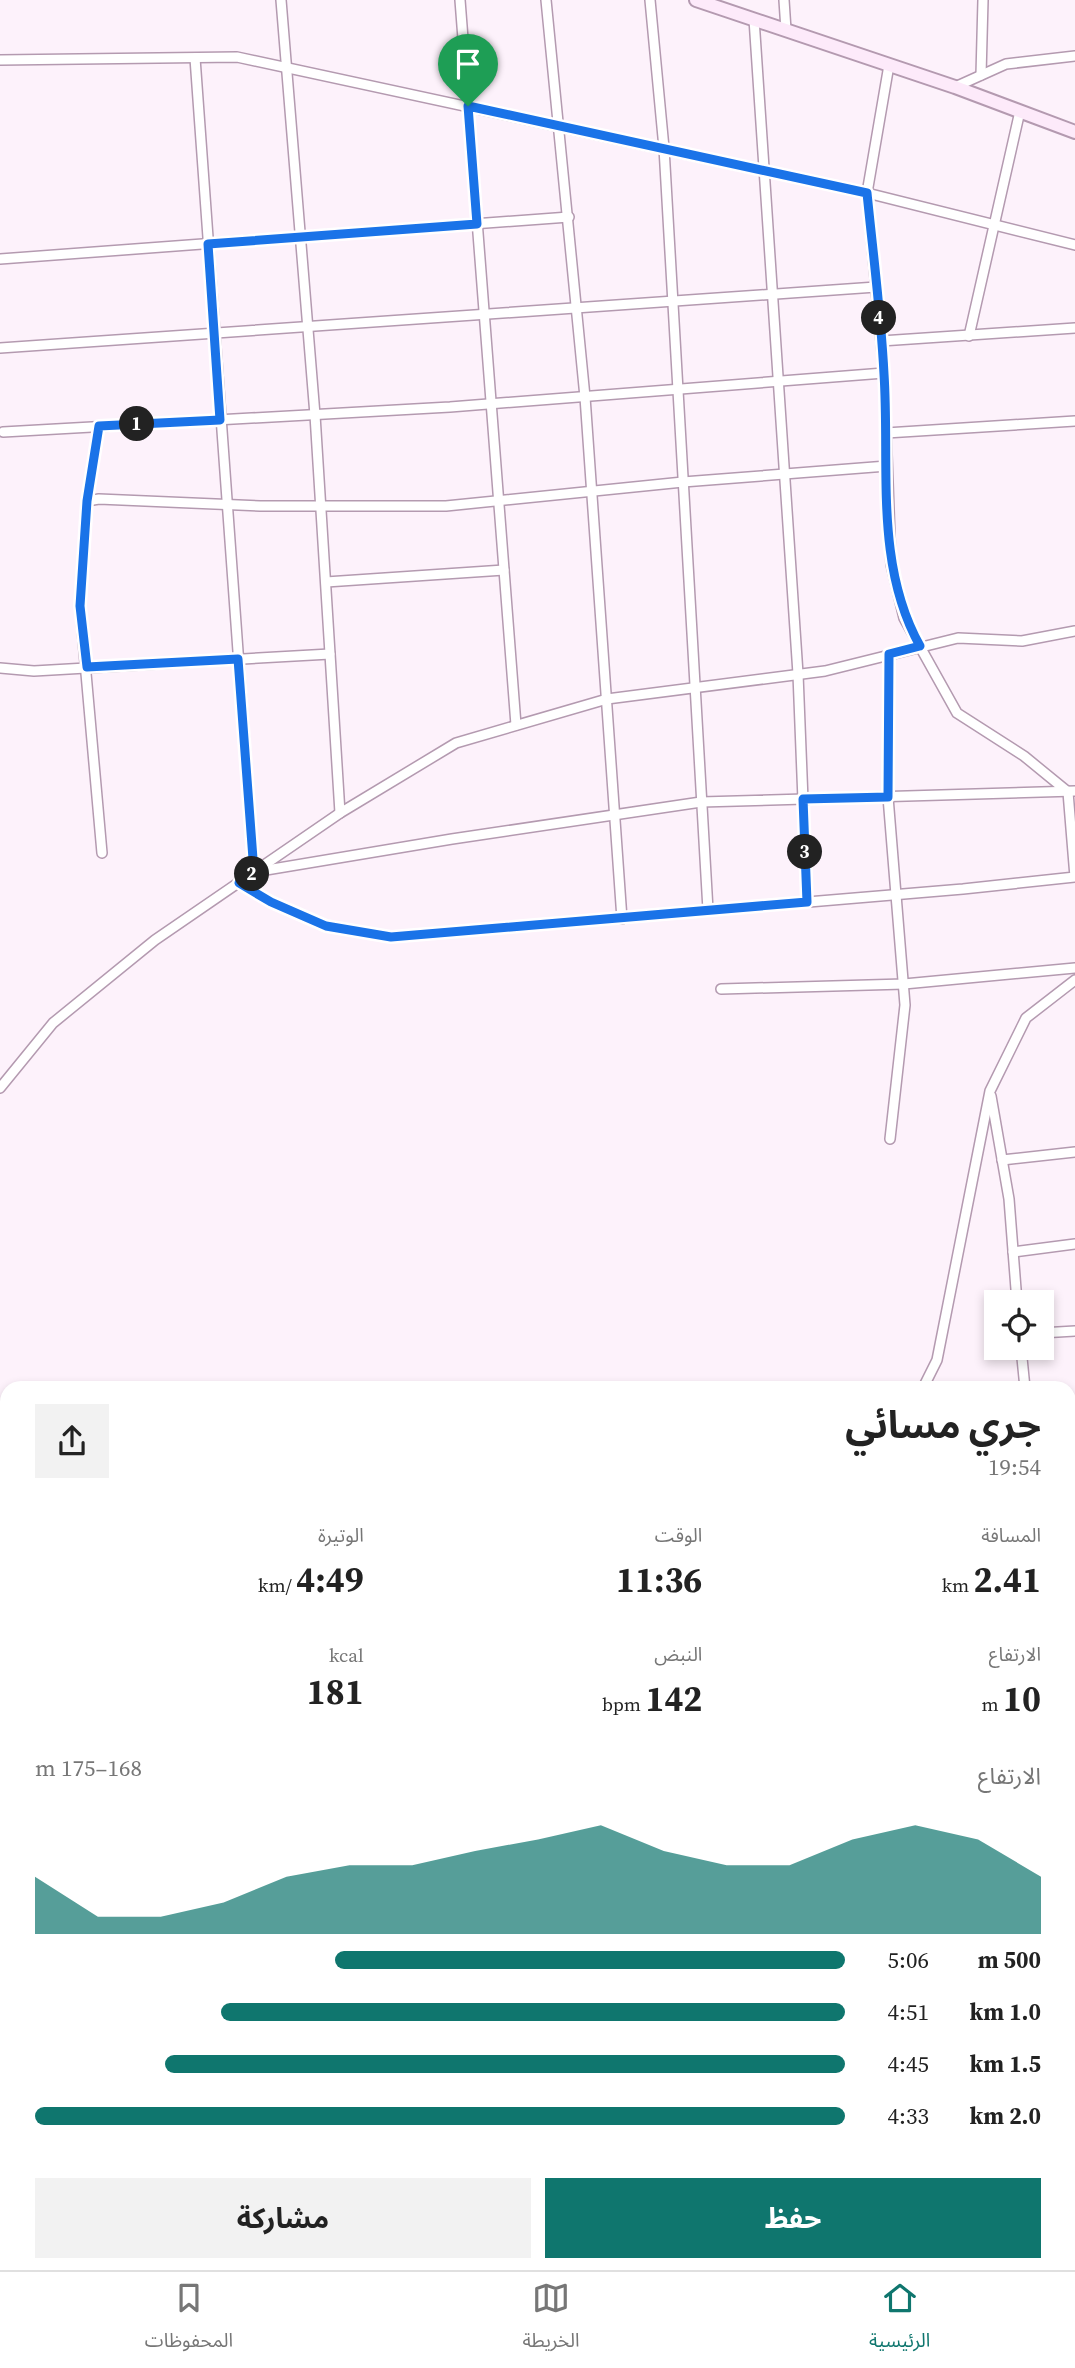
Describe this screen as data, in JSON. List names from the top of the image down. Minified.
{"page":{"pins":["4","1","3","2"],"heading":["جري مسائي","19:54"],"stats":[["المسافة","2.41 km"],["الوقت","11:36"],["الوتيرة","4:49 /km"],["الارتفاع","10 m"],["النبض","142 bpm"],["kcal","181"]],"chart":["الارتفاع","168–175 m"],"list":[{"name":"500 m","note":"5:06"},{"name":"1.0 km","note":"4:51"},{"name":"1.5 km","note":"4:45"},{"name":"2.0 km","note":"4:33"}],"buttons":["حفظ","مشاركة"],"tabs":["الرئيسية","الخريطة","المحفوظات"]}}
